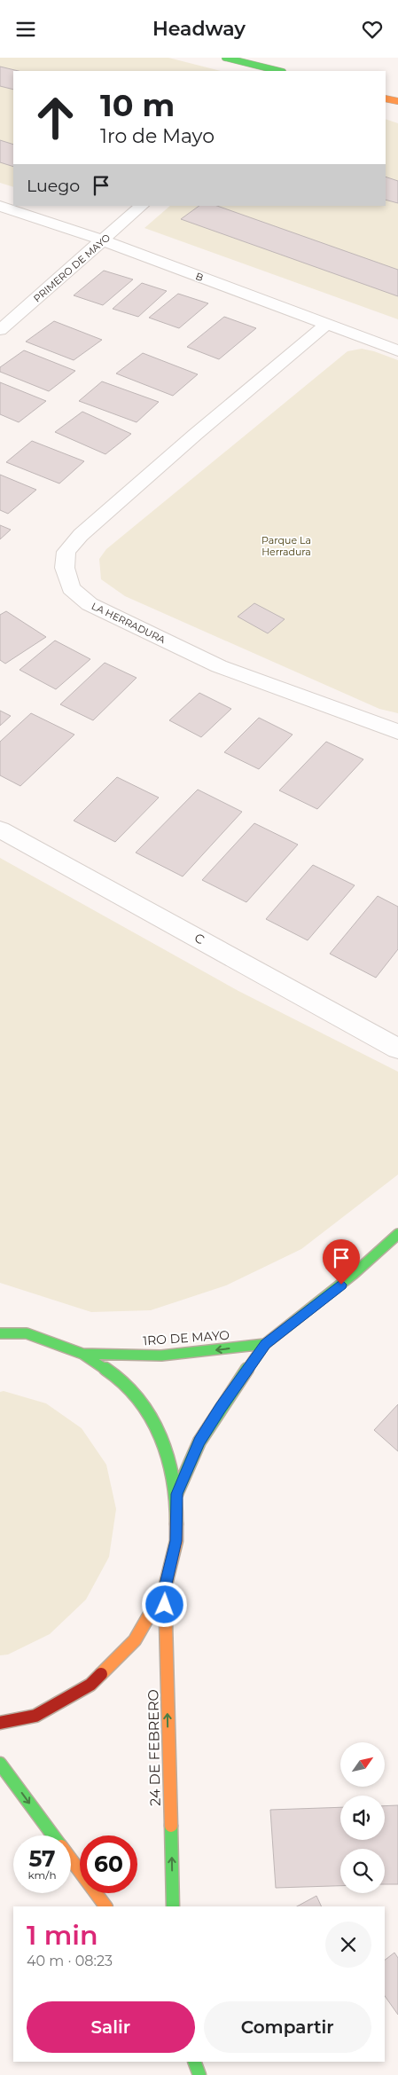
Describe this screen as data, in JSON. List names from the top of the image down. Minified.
{"streets":{"main road":["1RO DE MAYO","24 DE FEBRERO"],"street":["PRIMERO DE MAYO","B","LA HERRADURA","C"]},"crossings":[["PRIMERO DE MAYO","B"],["B","LA HERRADURA"]],"one_way":["1RO DE MAYO","24 DE FEBRERO"],"parks":["Parque La Herradura"],"north":"top right","page":{"header":"Headway","turn":["10 m","1ro de Mayo"],"then":"Luego","speed":"57 km/h","limit":"60","heading":["1 min","40 m · 08:23"],"buttons":["Salir","Compartir"]}}
